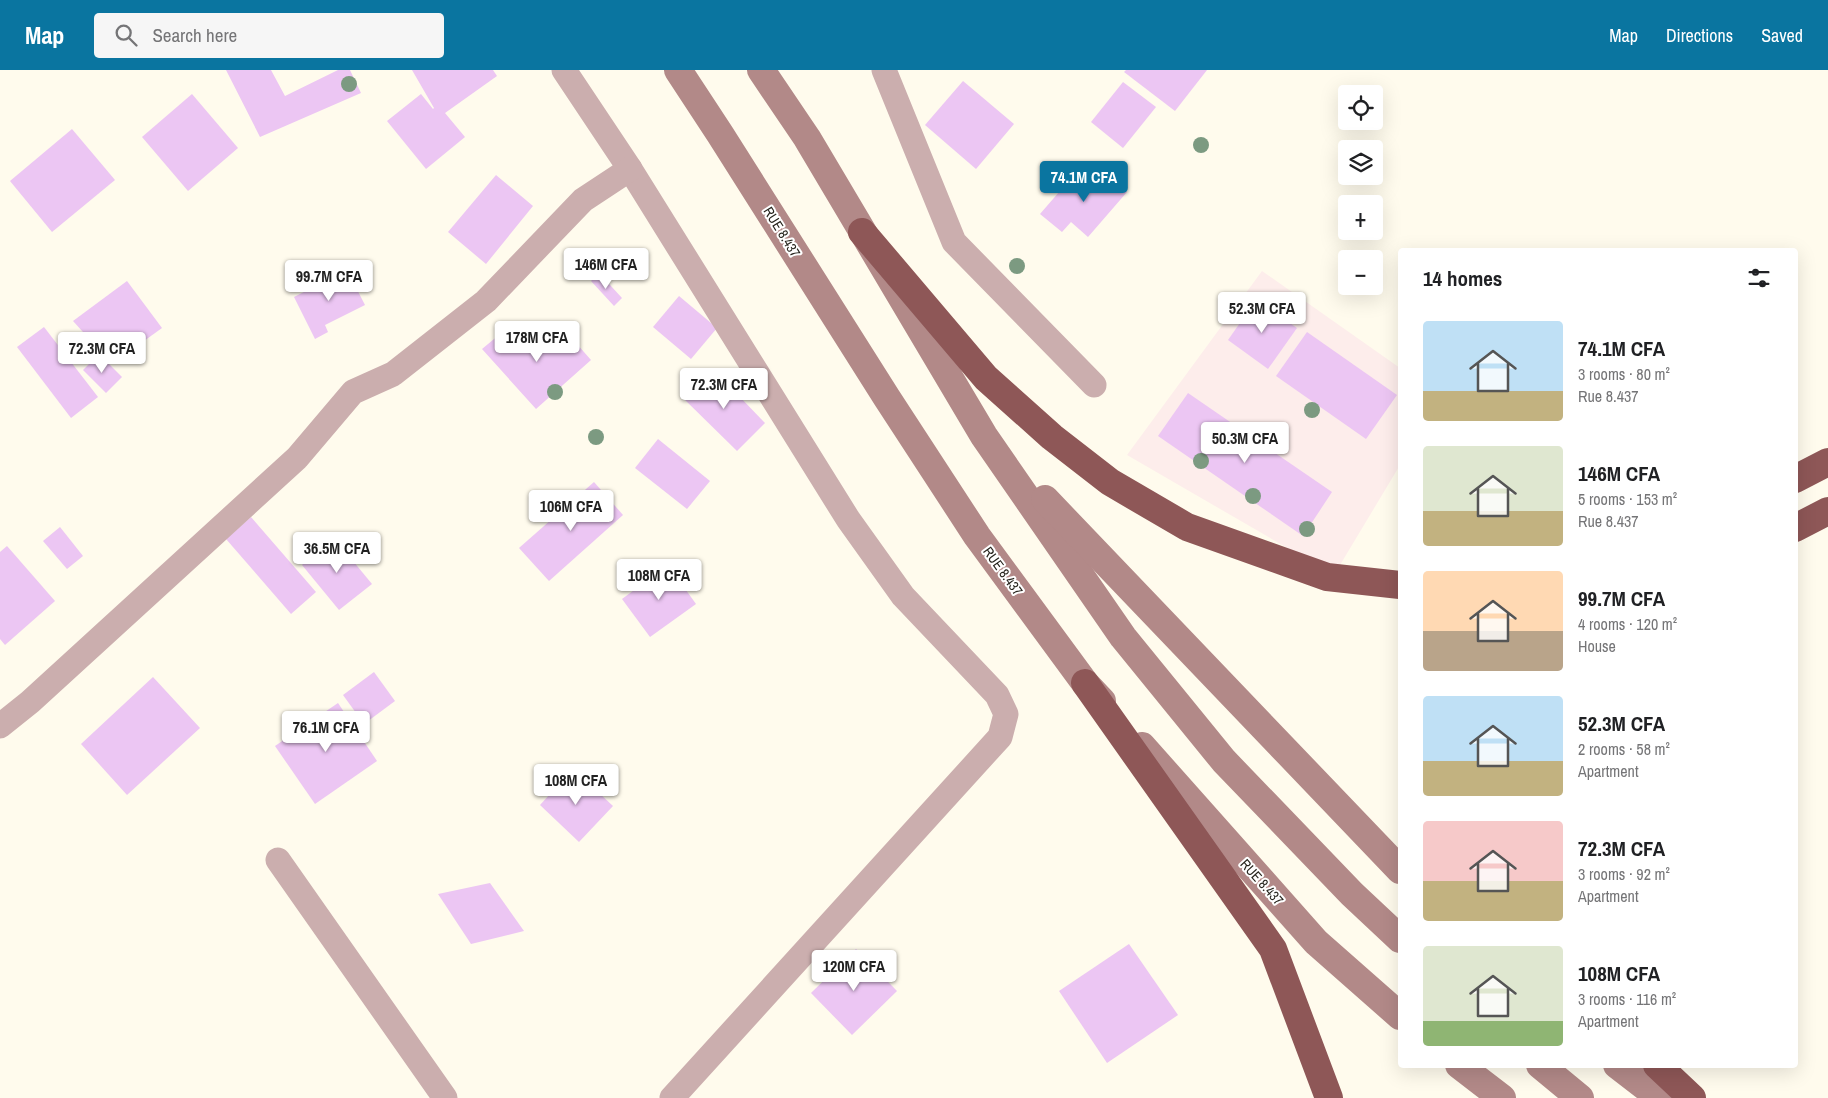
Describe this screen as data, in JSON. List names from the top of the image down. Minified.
{"streets":{"main road":["RUE 8.437"]},"page":{"header":"Map","search":"Search here","nav":["Map","Directions","Saved"],"map_buttons":["+","−"],"price":["74.1M CFA","146M CFA","99.7M CFA","52.3M CFA","178M CFA","72.3M CFA","72.3M CFA","50.3M CFA","106M CFA","36.5M CFA","108M CFA","76.1M CFA","108M CFA","120M CFA"],"heading":"14 homes","list":[{"name":"74.1M CFA","note":"3 rooms · 80 m² · Rue 8.437"},{"name":"146M CFA","note":"5 rooms · 153 m² · Rue 8.437"},{"name":"99.7M CFA","note":"4 rooms · 120 m² · House"},{"name":"52.3M CFA","note":"2 rooms · 58 m² · Apartment"},{"name":"72.3M CFA","note":"3 rooms · 92 m² · Apartment"},{"name":"108M CFA","note":"3 rooms · 116 m² · Apartment"}]}}
